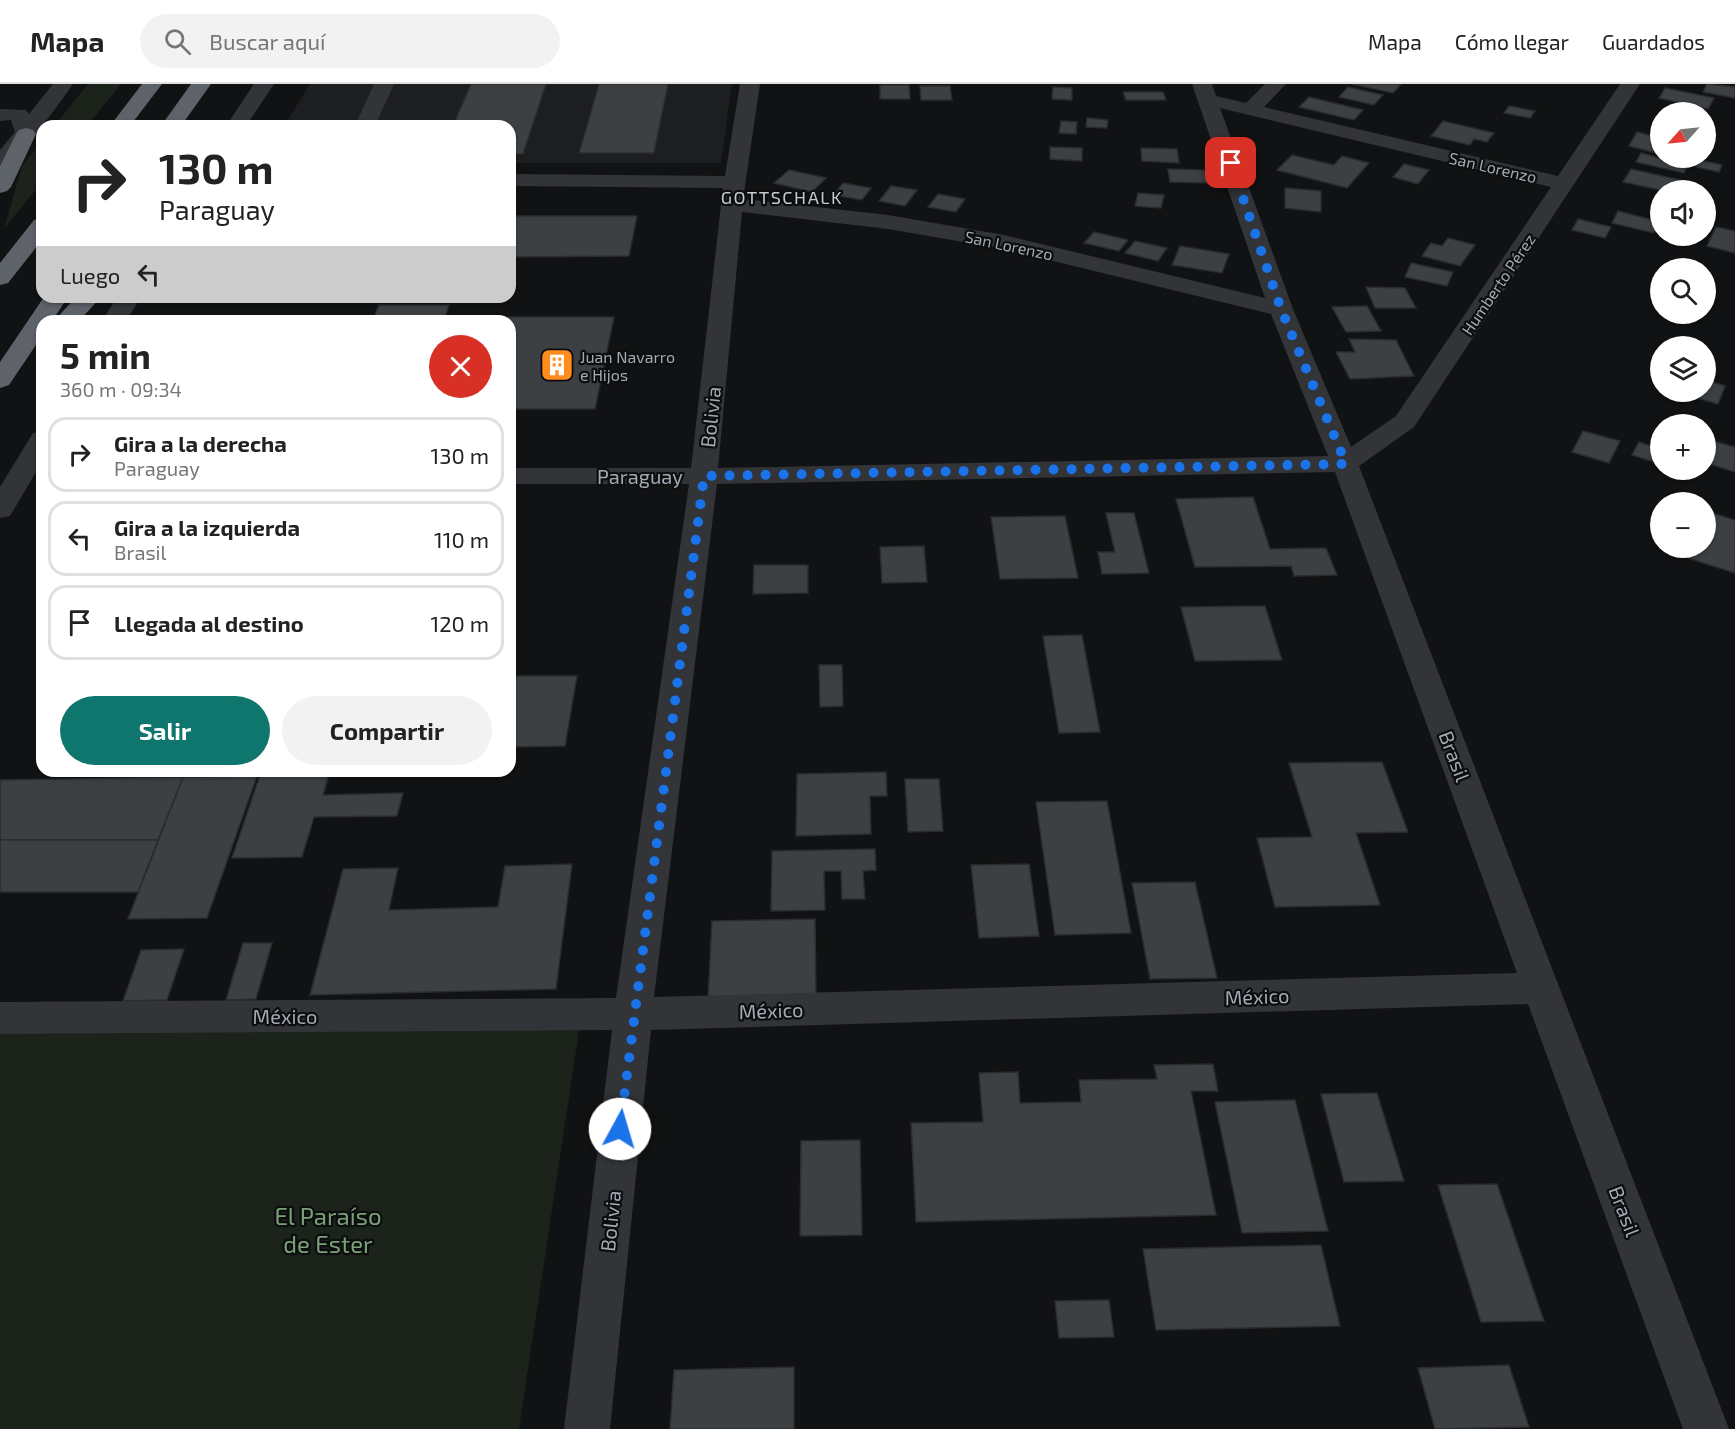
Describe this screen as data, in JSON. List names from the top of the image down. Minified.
{"streets":{"street":["San Lorenzo","Humberto Pérez","Bolivia","Paraguay","Brasil","México"]},"crossings":[["San Lorenzo","Humberto Pérez"],["San Lorenzo","Bolivia"],["San Lorenzo","Brasil"],["Humberto Pérez","Paraguay"],["Humberto Pérez","Brasil"],["Bolivia","Paraguay"],["Bolivia","México"],["Paraguay","Brasil"],["Brasil","México"]],"districts":["GOTTSCHALK"],"parks":["El Paraíso de Ester"],"places":{"building":["Juan Navarro e Hijos"]},"north":"bottom left","page":{"header":"Mapa","search":"Buscar aquí","nav":["Mapa","Cómo llegar","Guardados"],"map_buttons":["+","−"],"turn":["130 m","Paraguay"],"then":"Luego","heading":["5 min","360 m · 09:34"],"list":[{"name":"Gira a la derecha","note":"Paraguay","value":"130 m"},{"name":"Gira a la izquierda","note":"Brasil","value":"110 m"},{"name":"Llegada al destino","value":"120 m"}],"buttons":["Salir","Compartir"]}}
